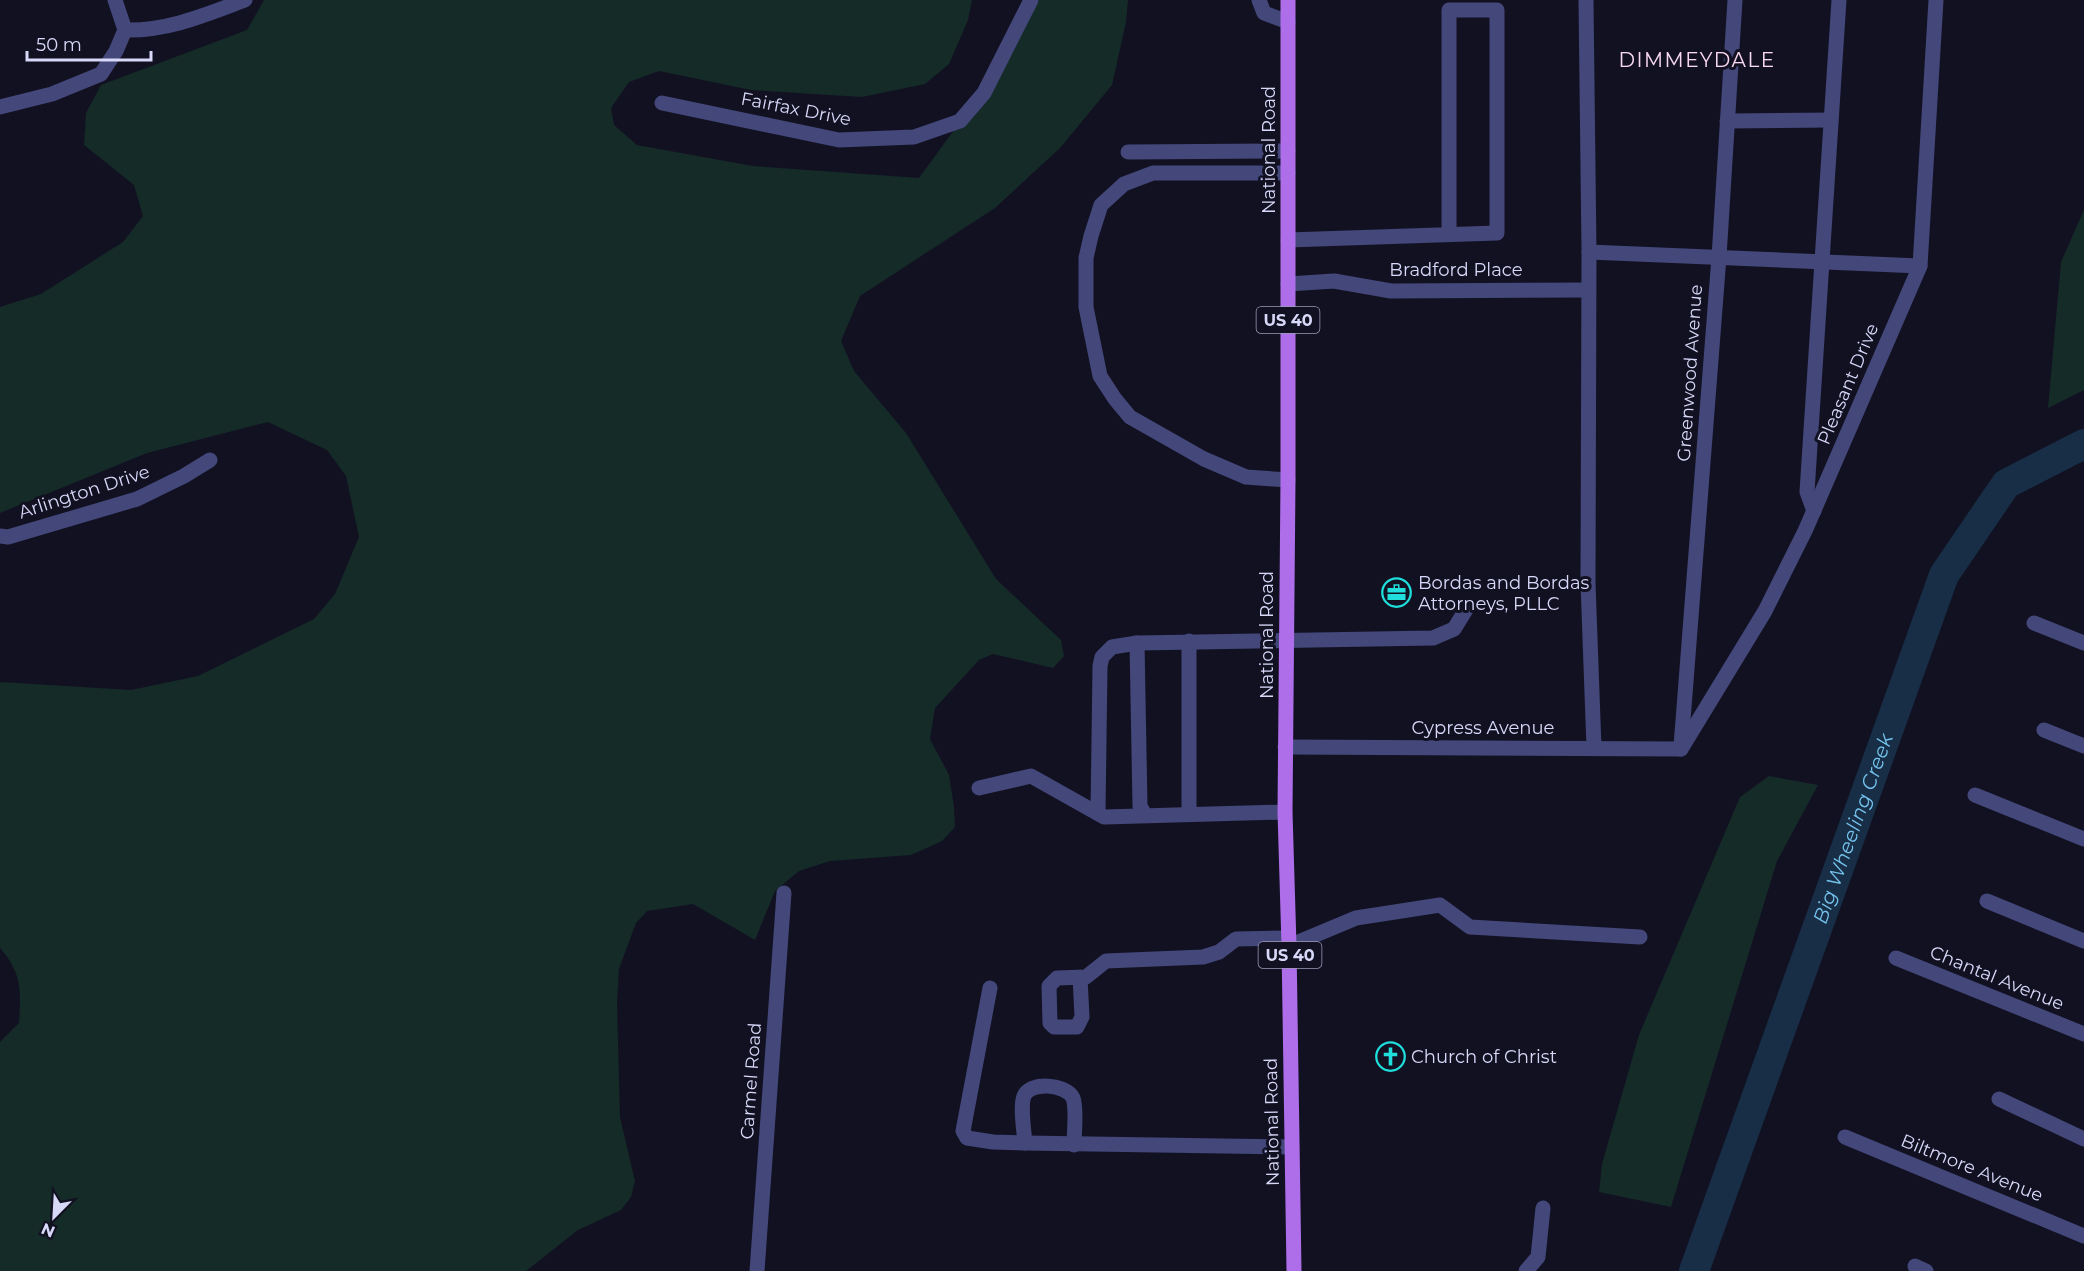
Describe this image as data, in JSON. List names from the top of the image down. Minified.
{"streets":{"main road":["National Road","US 40"],"street":["Fairfax Drive","Bradford Place","Greenwood Avenue","Pleasant Drive","Arlington Drive","Cypress Avenue","Chantal Avenue","Carmel Road","Biltmore Avenue"]},"crossings":[["National Road","Bradford Place"],["National Road","Cypress Avenue"],["Greenwood Avenue","Pleasant Drive"],["Greenwood Avenue","Cypress Avenue"],["Pleasant Drive","Cypress Avenue"]],"districts":["DIMMEYDALE"],"water":["Big Wheeling Creek"],"places":{"office":["Bordas and Bordas Attorneys, PLLC"],"church":["Church of Christ"]},"scale_bar":"50 m","north":"bottom left"}
